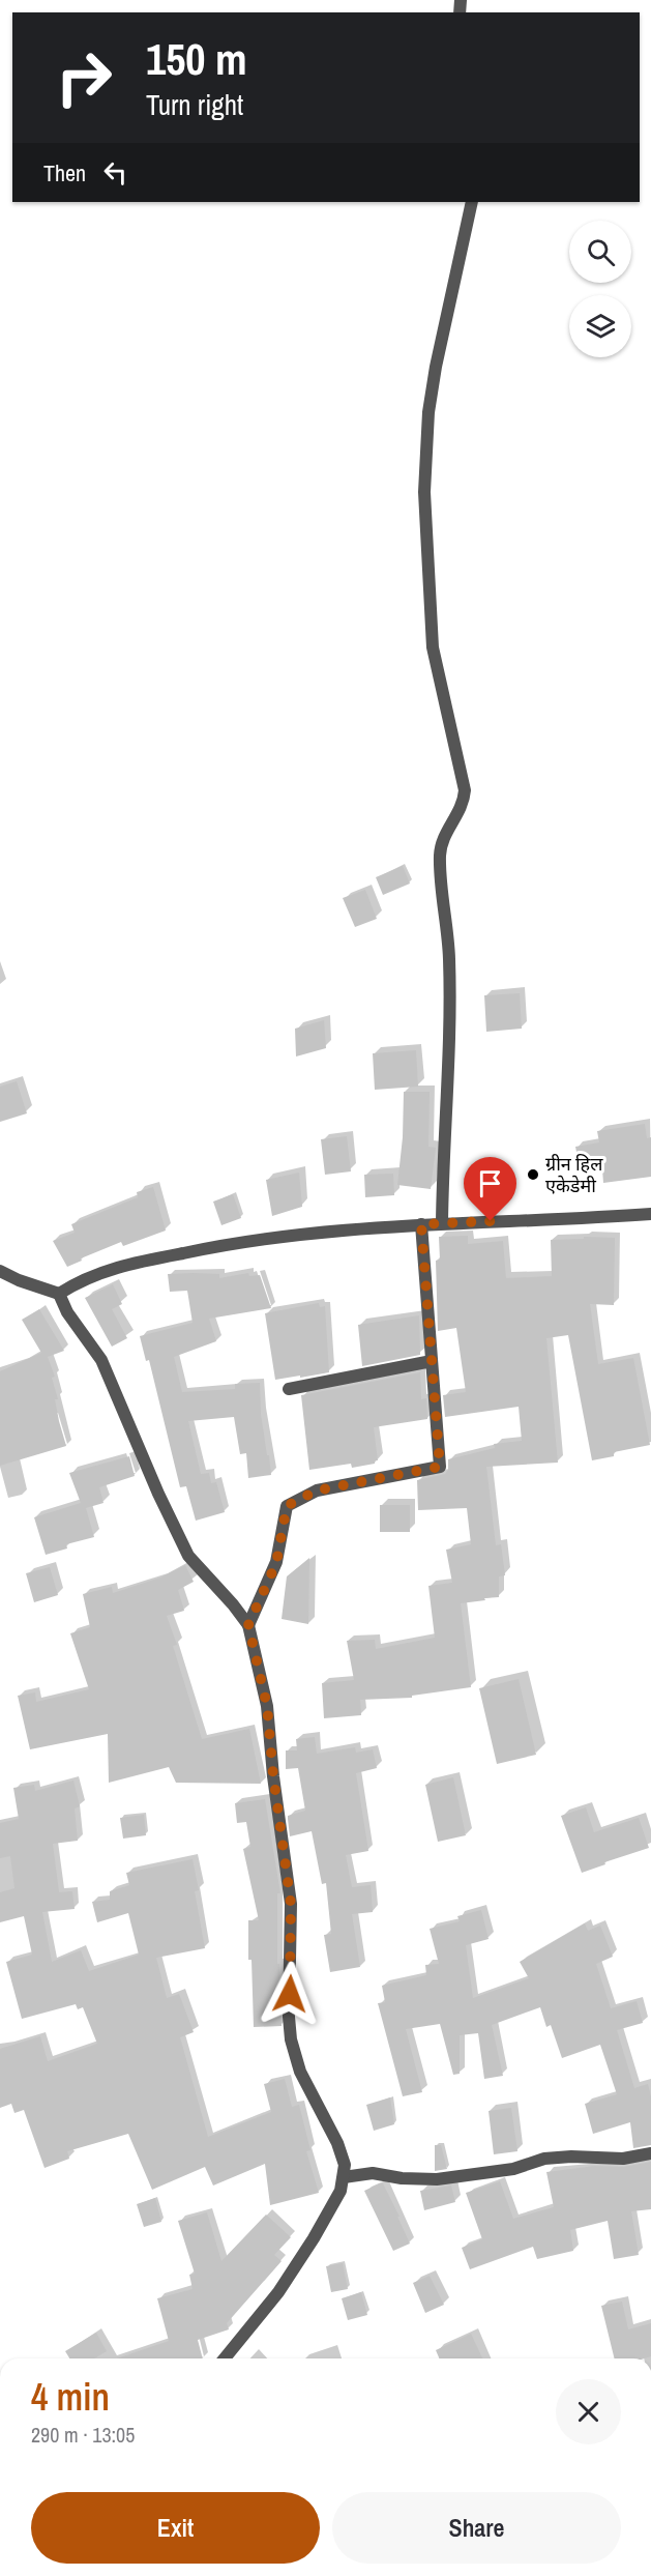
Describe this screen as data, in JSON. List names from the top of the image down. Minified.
{"places":["ग्रीन हिल एकेडेमी"],"page":{"turn":["150 m","Turn right"],"then":"Then","heading":["4 min","290 m · 13:05"],"buttons":["Exit","Share"]}}
